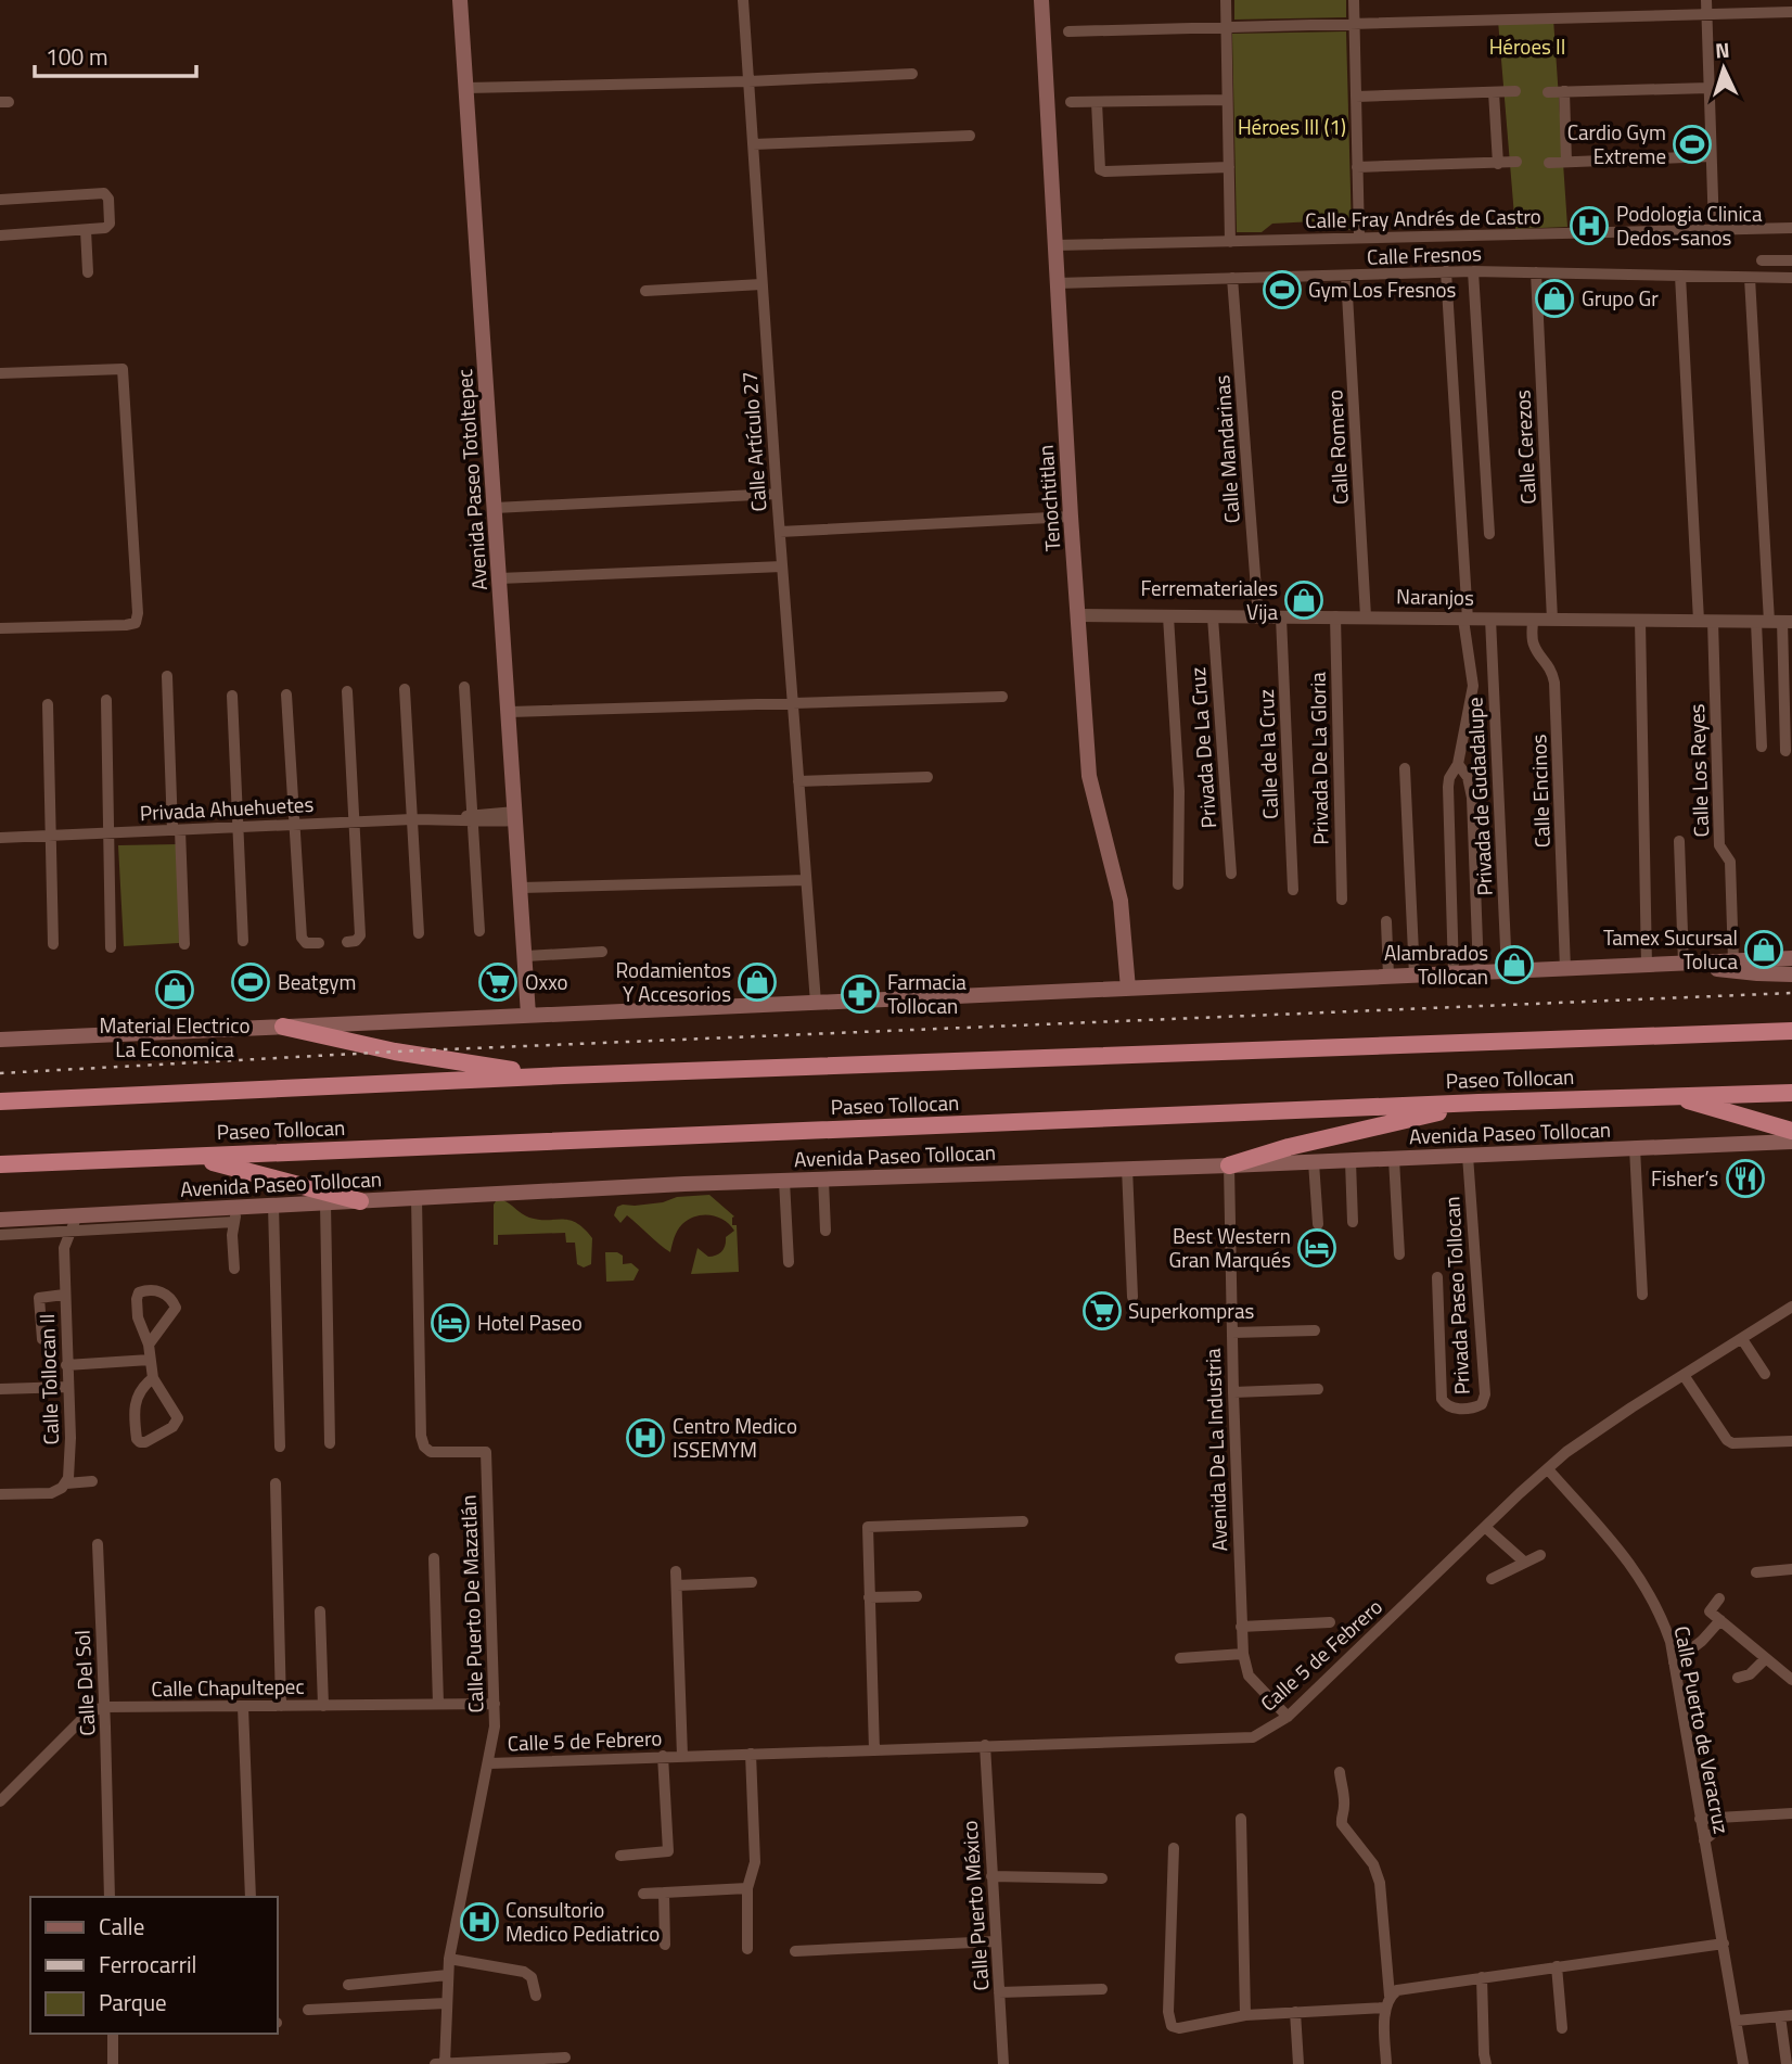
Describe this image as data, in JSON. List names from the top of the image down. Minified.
{"streets":{"highway":["Paseo Tollocan"],"main road":["Avenida Paseo Totoltepec","Tenochtitlan","Avenida Paseo Tollocan"],"street":["Calle Fray Andrés de Castro","Calle Fresnos","Calle Artículo 27","Calle Romero","Calle Cerezos","Calle Mandarinas","Naranjos","Privada De La Cruz","Calle de la Cruz","Privada De La Gloria","Calle Los Reyes","Calle Encinos","Privada de Gudadalupe","Privada Ahuehuetes","Privada Paseo Tollocan","Calle Tollocan II","Avenida De La Industria","Calle Puerto De Mazatlán","Calle 5 de Febrero","Calle Del Sol","Calle Chapultepec","Calle Puerto de Veracruz","Calle Puerto México"]},"crossings":[["Calle Fray Andrés de Castro","Tenochtitlan"],["Calle Fresnos","Calle Romero"],["Calle Fresnos","Calle Cerezos"],["Calle Fresnos","Calle Mandarinas"],["Calle Fresnos","Tenochtitlan"],["Calle Fresnos","Calle Los Reyes"],["Calle Romero","Naranjos"],["Calle Cerezos","Naranjos"],["Calle Mandarinas","Naranjos"],["Avenida Paseo Totoltepec","Privada Ahuehuetes"],["Tenochtitlan","Naranjos"],["Naranjos","Privada De La Cruz"],["Naranjos","Calle de la Cruz"],["Naranjos","Privada De La Gloria"],["Naranjos","Calle Los Reyes"],["Naranjos","Calle Encinos"],["Naranjos","Privada de Gudadalupe"],["Avenida Paseo Tollocan","Privada Paseo Tollocan"],["Avenida Paseo Tollocan","Calle Tollocan II"],["Avenida Paseo Tollocan","Avenida De La Industria"],["Avenida Paseo Tollocan","Calle Puerto De Mazatlán"],["Avenida De La Industria","Calle 5 de Febrero"],["Calle Puerto De Mazatlán","Calle 5 de Febrero"],["Calle Puerto De Mazatlán","Calle Chapultepec"],["Calle 5 de Febrero","Calle Puerto de Veracruz"],["Calle 5 de Febrero","Calle Puerto México"],["Calle Del Sol","Calle Chapultepec"]],"parks":["Héroes II","Héroes III (1)"],"places":{"sports":["Cardio Gym Extreme","Gym Los Fresnos","Beatgym"],"hospital":["Podologia Clinica Dedos-sanos","Centro Medico ISSEMYM","Consultorio Medico Pediatrico"],"shop":["Grupo Gr","Ferremateriales Vija","Tamex Sucursal Toluca","Alambrados Tollocan","Rodamientos Y Accesorios","Material Electrico La Economica"],"supermarket":["Oxxo","Superkompras"],"pharmacy":["Farmacia Tollocan"],"restaurant":["Fisher’s"],"hotel":["Best Western Gran Marqués","Hotel Paseo"]},"legend":["Calle","Ferrocarril","Parque"],"scale_bar":"100 m","north":"top"}
